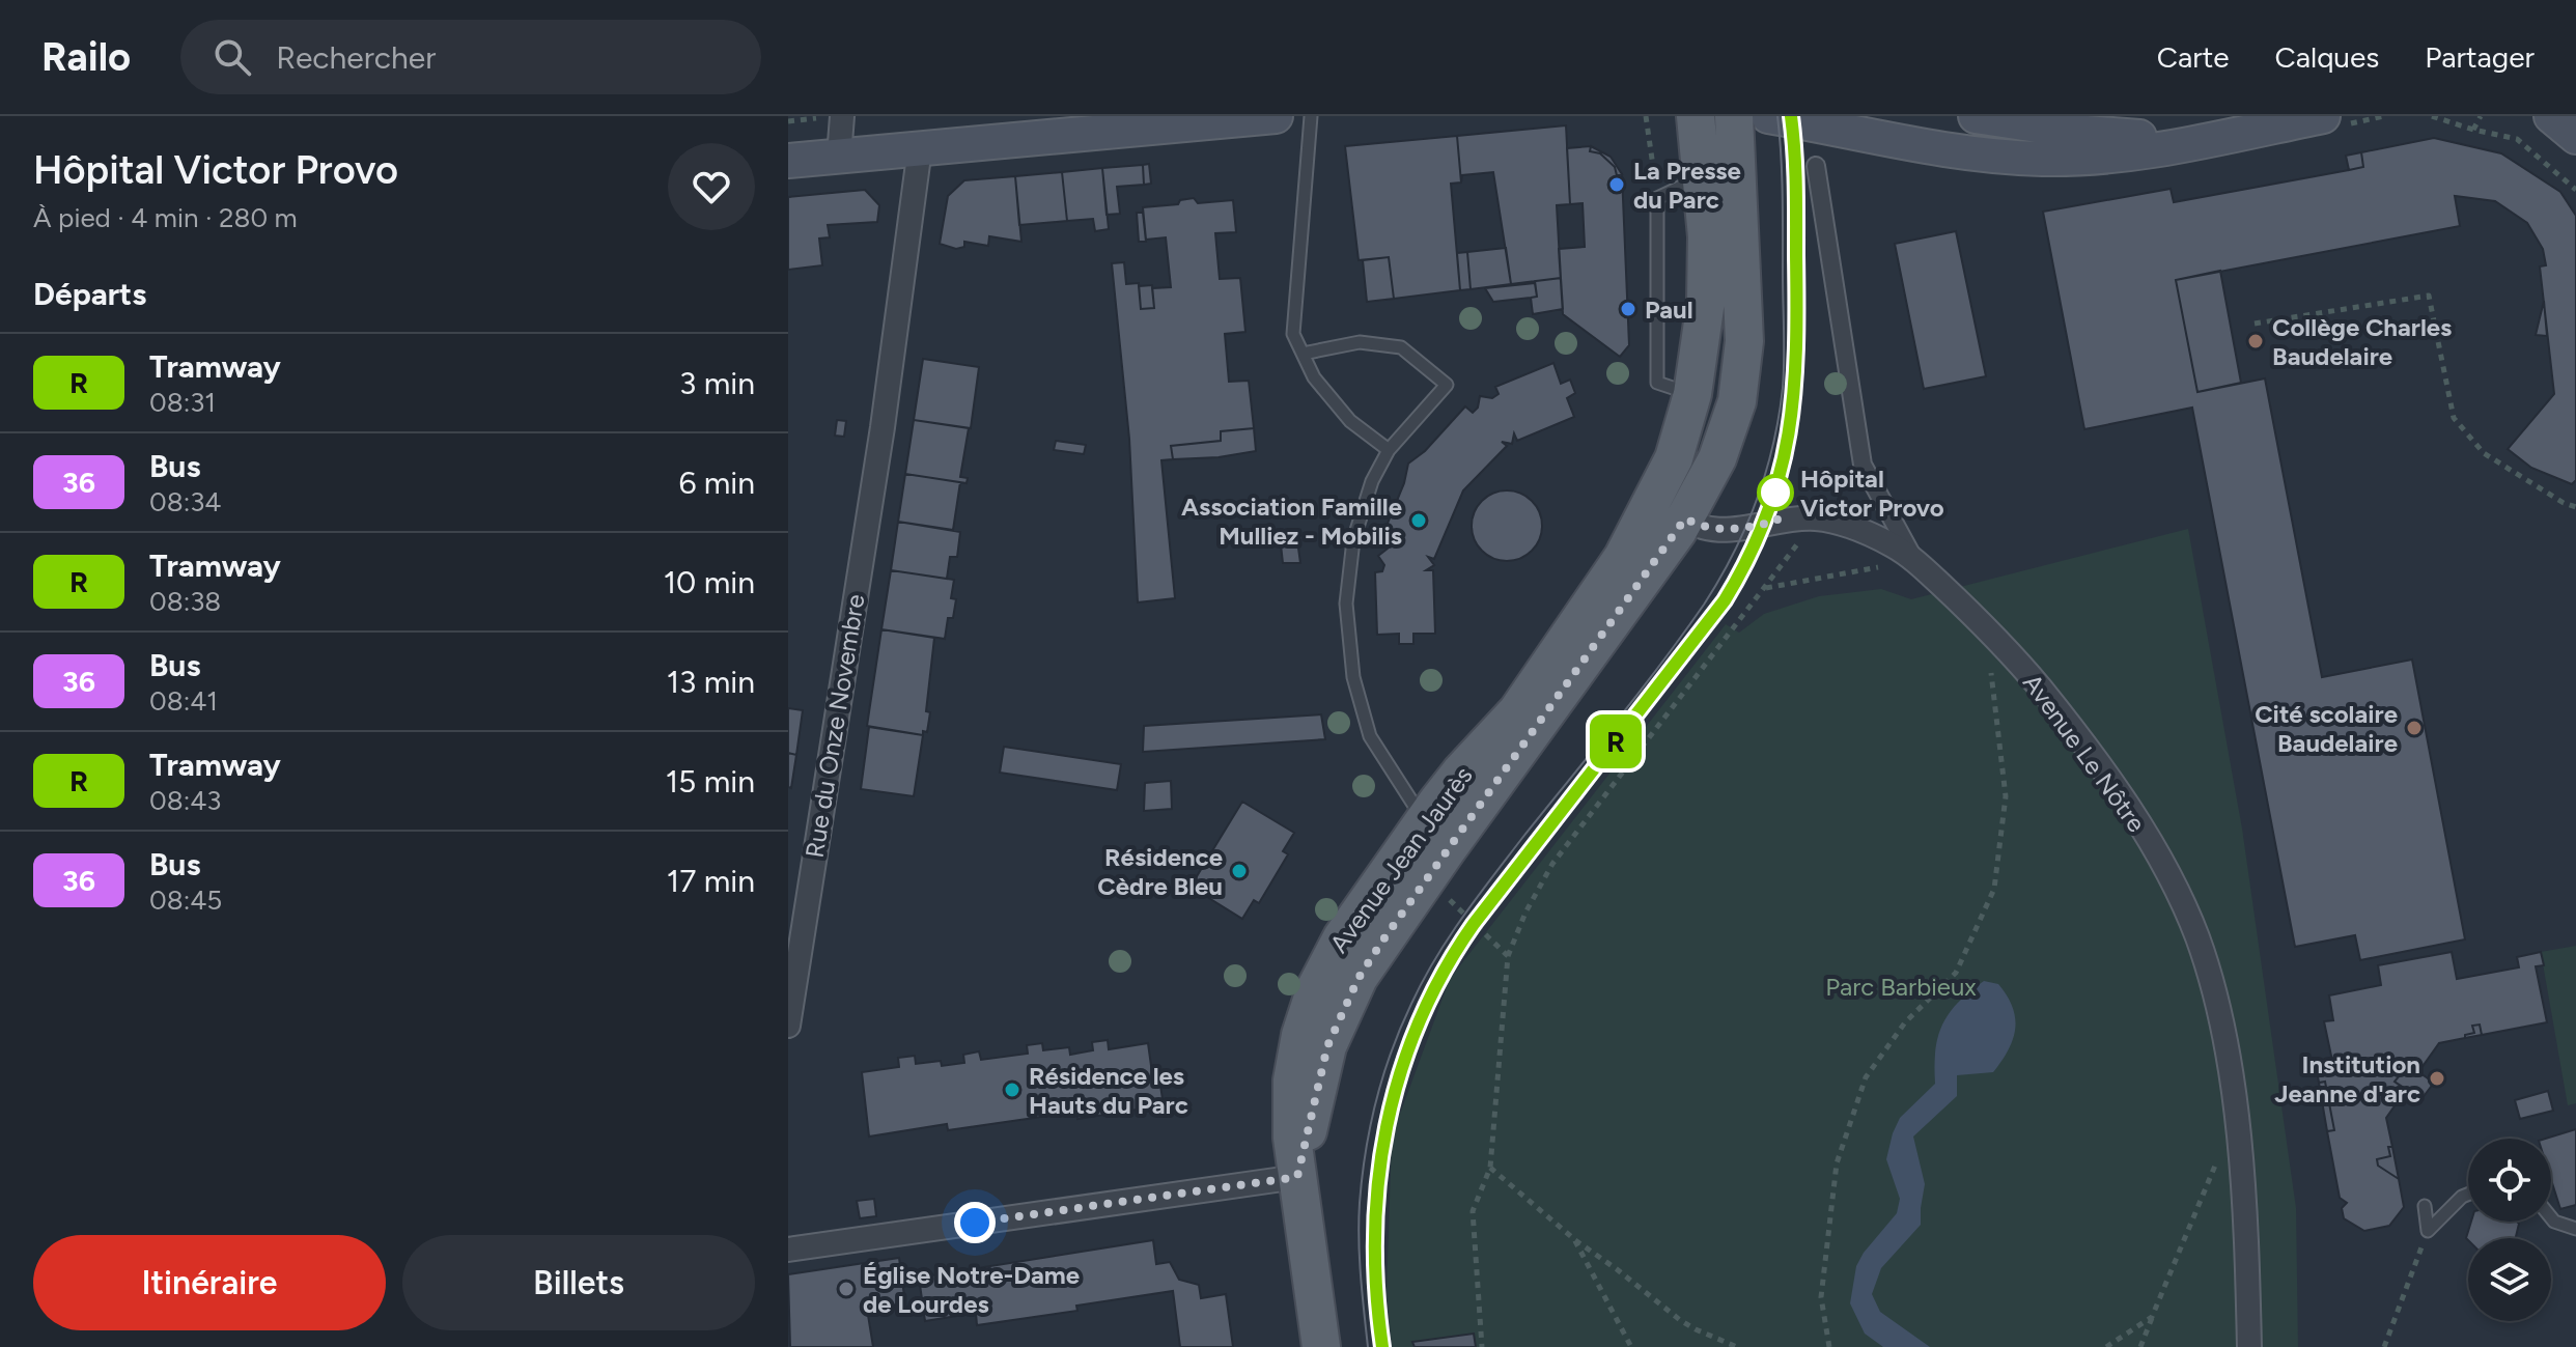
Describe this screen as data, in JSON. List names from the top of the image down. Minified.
{"streets":{"main road":["Avenue Jean Jaurès"],"street":["Rue du Onze Novembre","Avenue Le Nôtre"]},"crossings":[["Avenue Le Nôtre","Avenue Jean Jaurès"]],"parks":["Parc Barbieux"],"places":["La Presse du Parc","Paul","Collège Charles Baudelaire","Hôpital Victor Provo","Association Famille Mulliez - Mobilis","Cité scolaire Baudelaire","Résidence Cèdre Bleu","Institution Jeanne d'arc","Résidence les Hauts du Parc","Église Notre-Dame de Lourdes"],"lines":["tram line R"],"page":{"header":"Railo","search":"Rechercher","nav":["Carte","Calques","Partager"],"heading":[["Hôpital Victor Provo","À pied · 4 min · 280 m"],"Départs"],"on_map":"R","list":[{"mark":"R","name":"Tramway","note":"08:31","value":"3 min"},{"mark":"36","name":"Bus","note":"08:34","value":"6 min"},{"mark":"R","name":"Tramway","note":"08:38","value":"10 min"},{"mark":"36","name":"Bus","note":"08:41","value":"13 min"},{"mark":"R","name":"Tramway","note":"08:43","value":"15 min"},{"mark":"36","name":"Bus","note":"08:45","value":"17 min"}],"buttons":["Itinéraire","Billets"]}}
